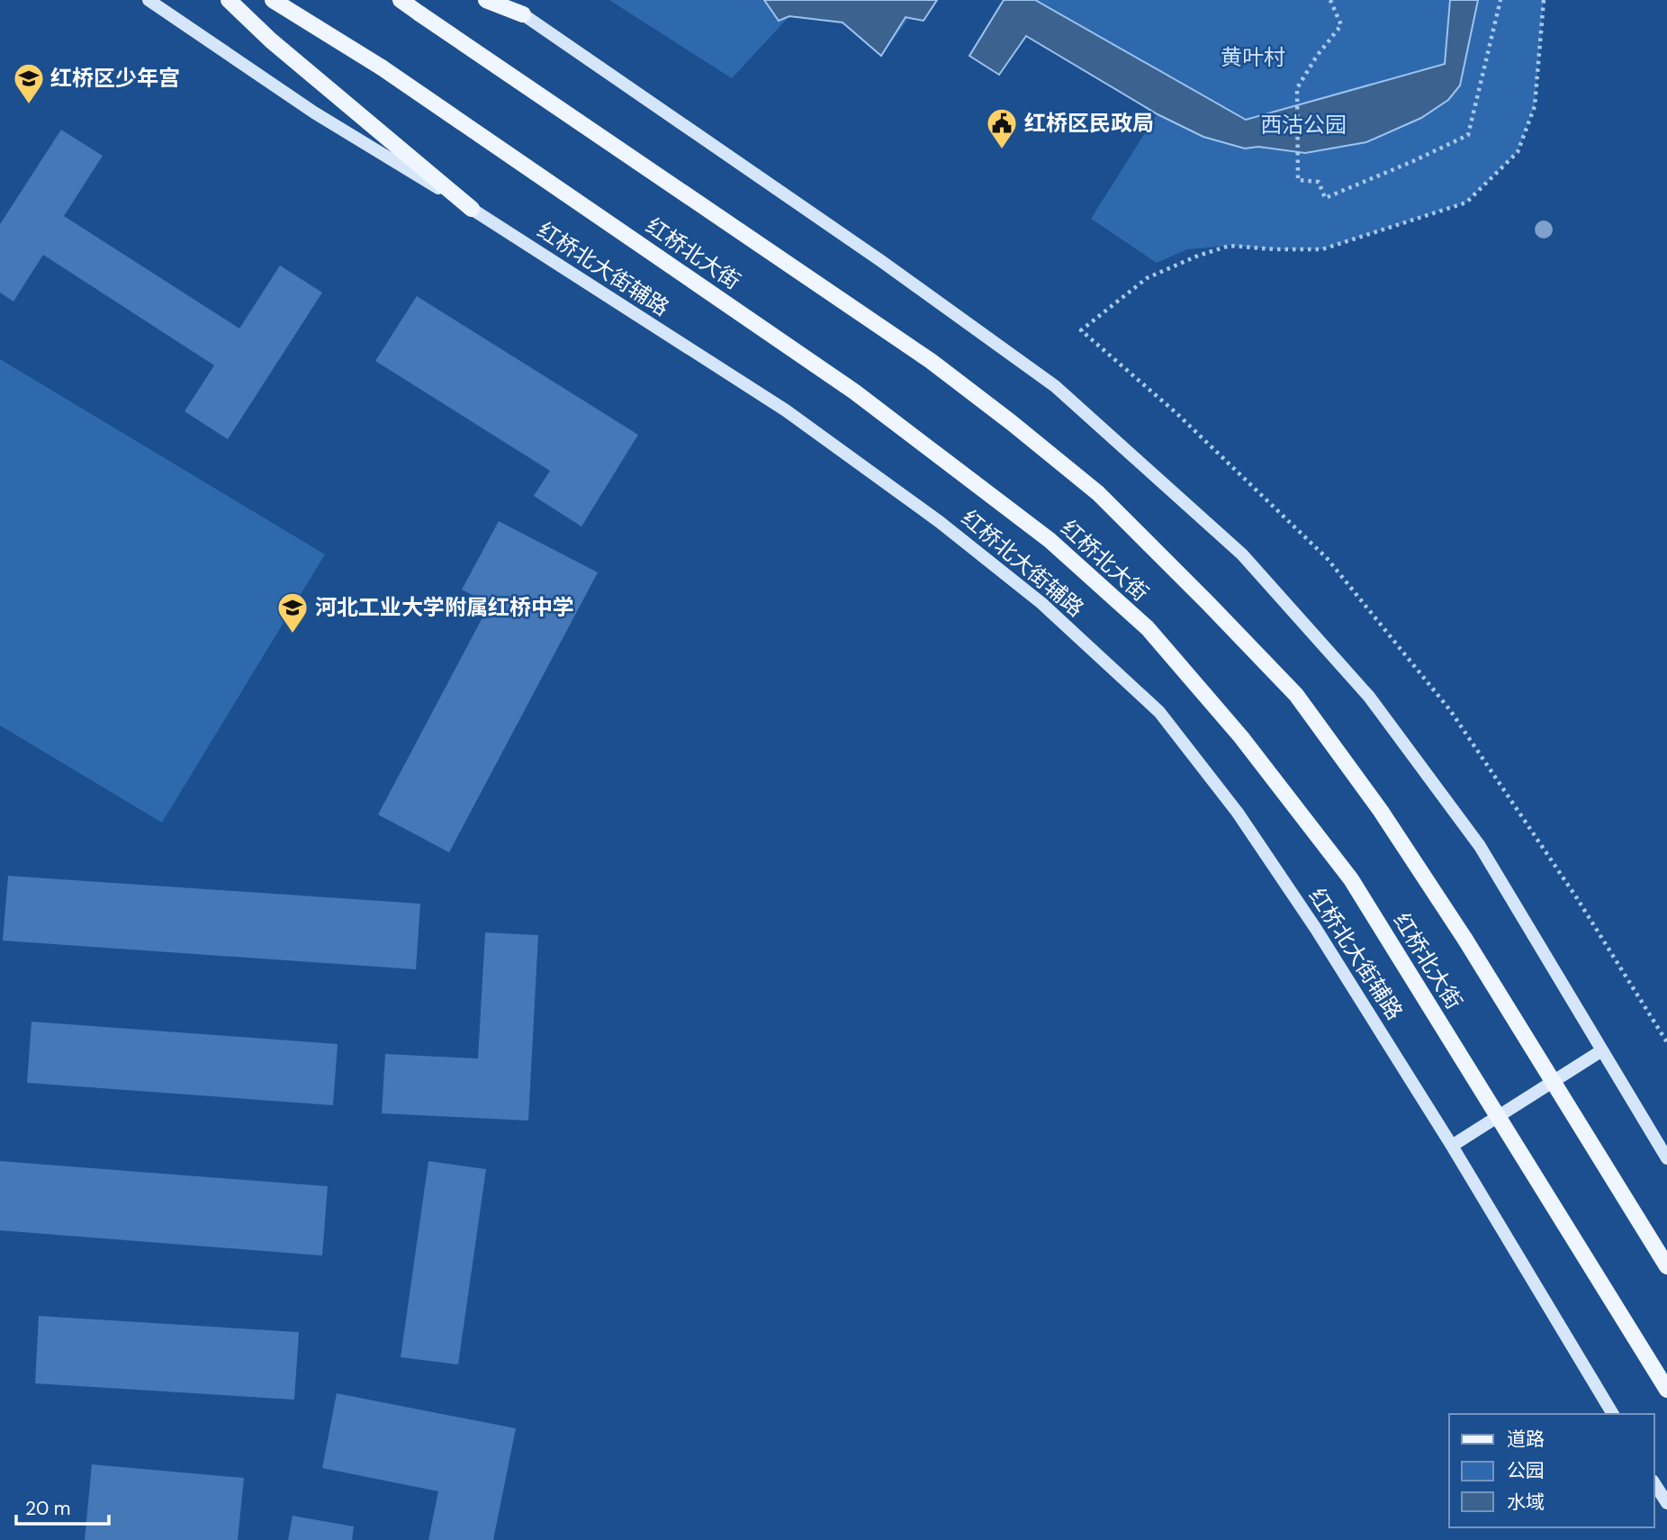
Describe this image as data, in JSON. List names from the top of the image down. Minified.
{"streets":{"main road":["红桥北大街","红桥北大街辅路"]},"parks":["黄叶村","西沽公园"],"places":{"school or university":["红桥区少年宫","河北工业大学附属红桥中学"],"public building":["红桥区民政局"]},"legend":["道路","公园","水域"],"scale_bar":"20 m"}
